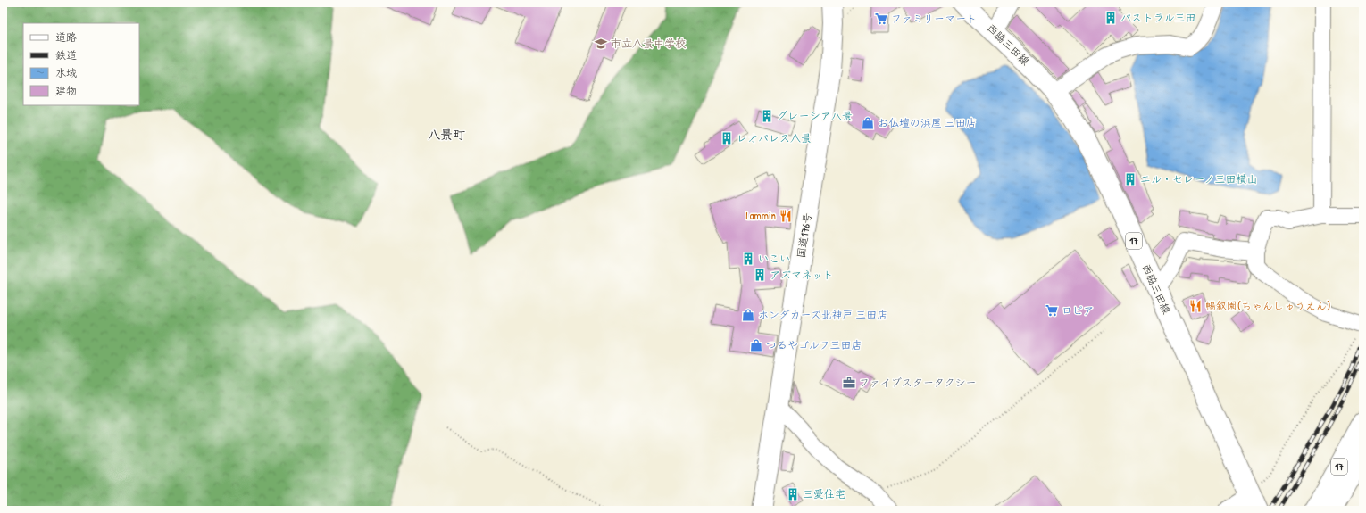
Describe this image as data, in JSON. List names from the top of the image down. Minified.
{"streets":{"main road":["西脇三田線","国道176号","17"]},"districts":["八景町"],"places":{"building":["パストラル三田","グレーシア八景","レオパレス八景","エル・セレーノ三田横山","いこい","アズマネット","三愛住宅"],"supermarket":["ファミリーマート","ロピア"],"school or university":["市立八景中学校"],"shop":["お仏壇の浜屋 三田店","ホンダカーズ北神戸 三田店","つるやゴルフ三田店"],"restaurant":["Lammin","暢叙園(ちゃんしゅうえん)"],"office":["ファイブスタータクシー"]},"legend":["道路","鉄道","水域","建物"]}
